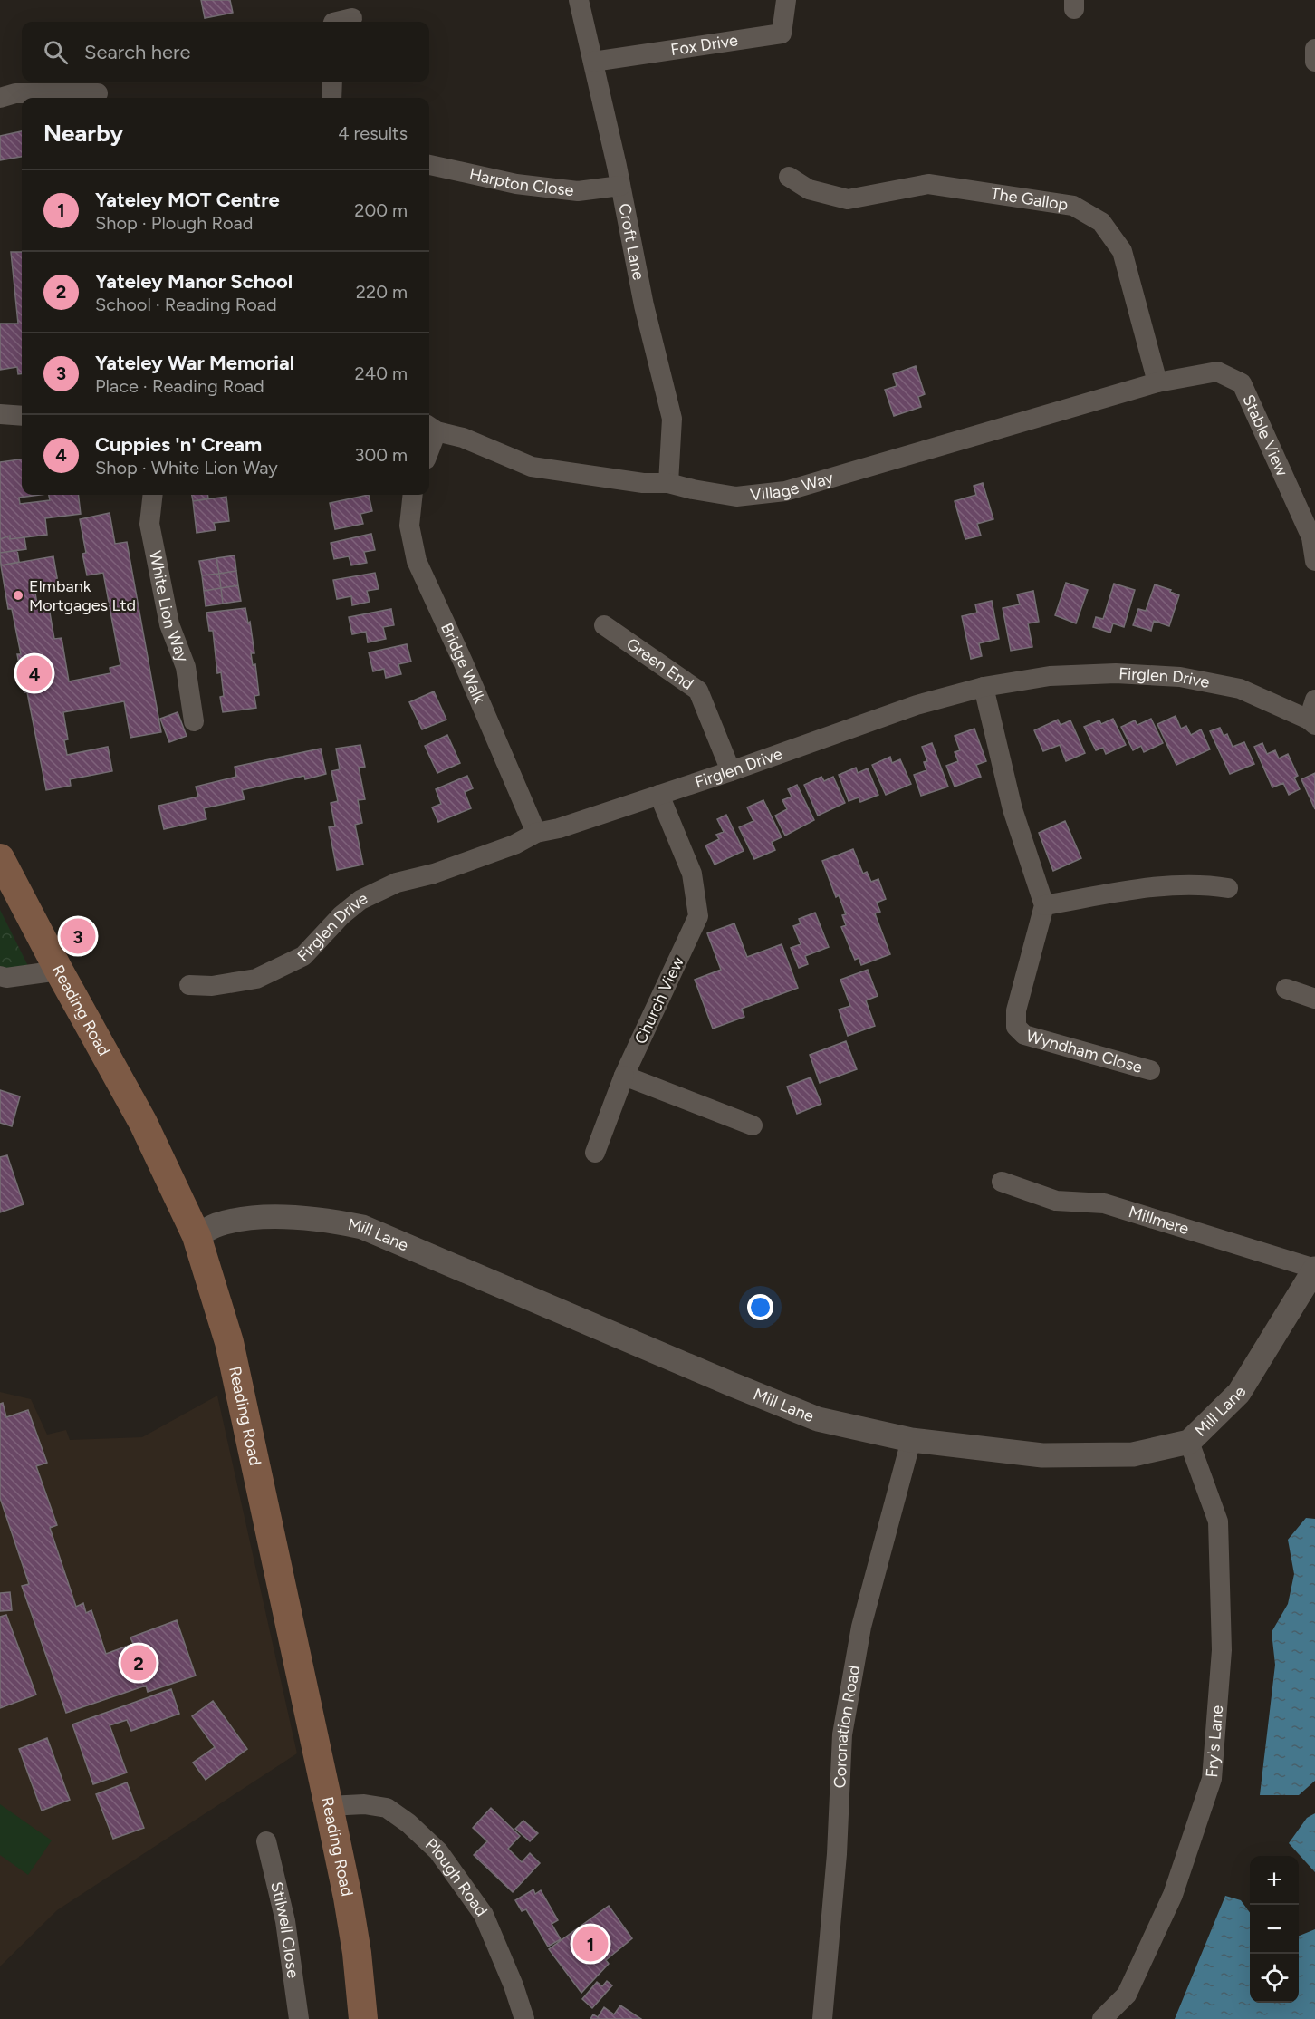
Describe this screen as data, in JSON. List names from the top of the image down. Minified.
{"streets":{"main road":["Reading Road"],"street":["Fox Drive","Harpton Close","The Gallop","Croft Lane","Stable View","Village Way","White Lion Way","Bridge Walk","Green End","Firglen Drive","Church View","Wyndham Close","Millmere","Mill Lane","Coronation Road","Fry's Lane","Plough Road","Stilwell Close"]},"crossings":[["Fox Drive","Croft Lane"],["Harpton Close","Croft Lane"],["The Gallop","Stable View"],["The Gallop","Village Way"],["Croft Lane","Village Way"],["Stable View","Village Way"],["Bridge Walk","Firglen Drive"],["Green End","Firglen Drive"],["Firglen Drive","Church View"],["Reading Road","Mill Lane"],["Reading Road","Plough Road"],["Millmere","Mill Lane"],["Mill Lane","Coronation Road"],["Mill Lane","Fry's Lane"]],"places":["Elmbank Mortgages Ltd"],"page":{"search":"Search here","heading":["Nearby","4 results"],"list":[{"mark":"1","name":"Yateley MOT Centre","note":"Shop · Plough Road","value":"200 m"},{"mark":"2","name":"Yateley Manor School","note":"School · Reading Road","value":"220 m"},{"mark":"3","name":"Yateley War Memorial","note":"Place · Reading Road","value":"240 m"},{"mark":"4","name":"Cuppies 'n' Cream","note":"Shop · White Lion Way","value":"300 m"}],"pins":["4","3","2","1"],"map_buttons":["+","−"]}}
